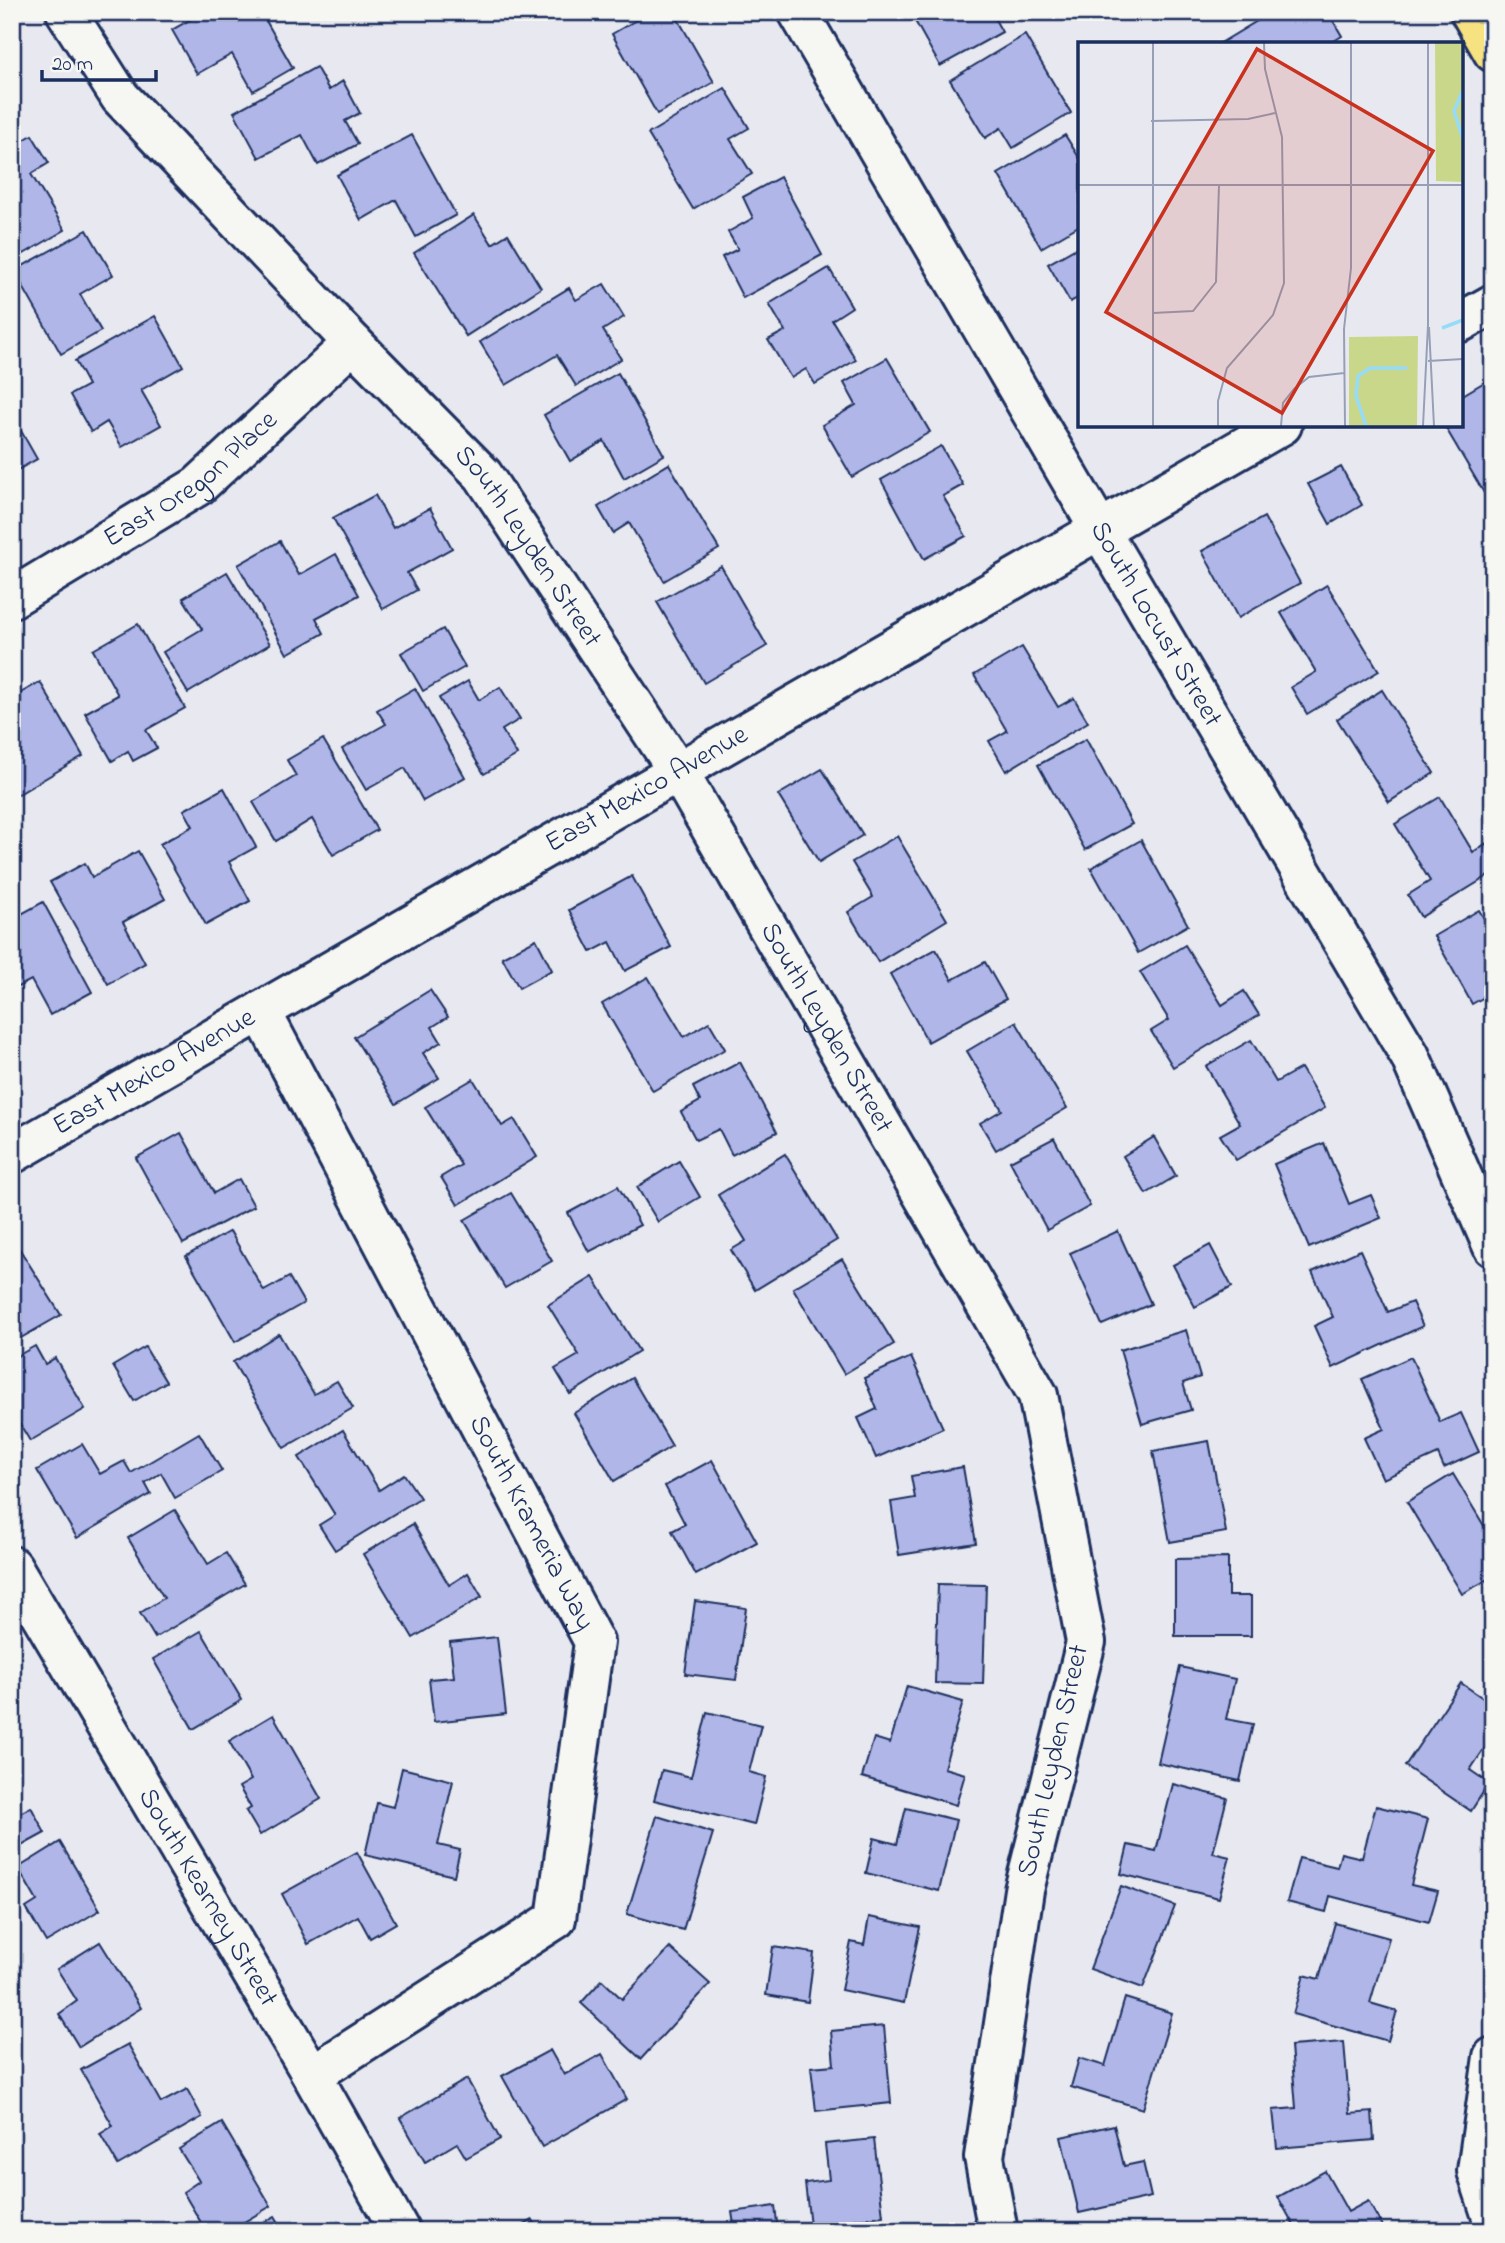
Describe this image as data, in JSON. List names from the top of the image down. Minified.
{"streets":{"street":["East Oregon Place","South Leyden Street","South Locust Street","East Mexico Avenue","South Krameria Way","South Kearney Street"]},"crossings":[["East Oregon Place","South Leyden Street"],["South Leyden Street","East Mexico Avenue"],["South Locust Street","East Mexico Avenue"],["East Mexico Avenue","South Krameria Way"],["South Krameria Way","South Kearney Street"]],"scale_bar":"20 m"}
